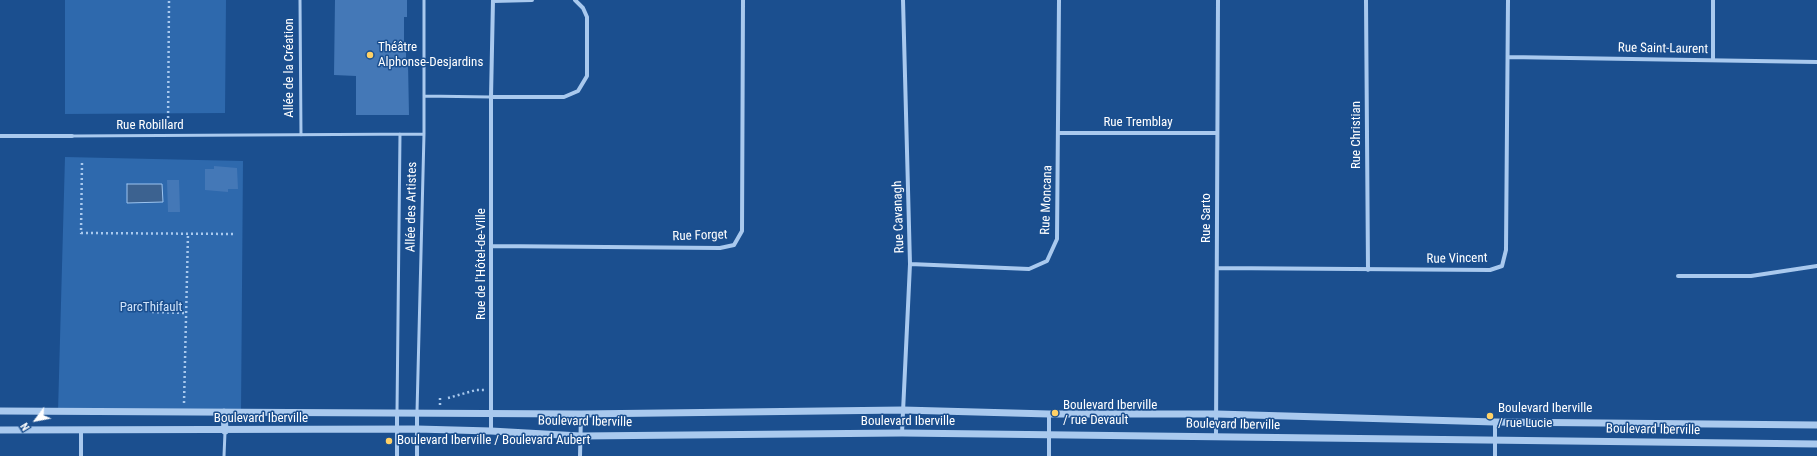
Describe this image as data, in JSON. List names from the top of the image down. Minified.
{"streets":{"street":["Rue Saint-Laurent","Rue Tremblay","Rue Robillard","Rue Christian","Rue Moncana","Rue Cavanagh","Rue Sarto","Rue Forget","Rue Vincent","Rue de l'Hôtel-de-Ville","Boulevard Iberville"],"lane":["Allée de la Création","Allée des Artistes"]},"crossings":[["Rue Saint-Laurent","Rue Vincent"],["Allée de la Création","Rue Robillard"],["Rue Tremblay","Rue Moncana"],["Rue Tremblay","Rue Sarto"],["Rue Robillard","Allée des Artistes"],["Rue Christian","Rue Vincent"],["Rue Moncana","Rue Cavanagh"],["Allée des Artistes","Boulevard Iberville"],["Rue Cavanagh","Boulevard Iberville"],["Rue Sarto","Rue Vincent"],["Rue Sarto","Boulevard Iberville"],["Rue Forget","Rue de l'Hôtel-de-Ville"],["Rue de l'Hôtel-de-Ville","Boulevard Iberville"]],"parks":["ParcThifault"],"places":["Théâtre Alphonse-Desjardins","Boulevard Iberville / rue Devault","Boulevard Iberville / rue Lucie","Boulevard Iberville / Boulevard Aubert"],"north":"bottom left"}
